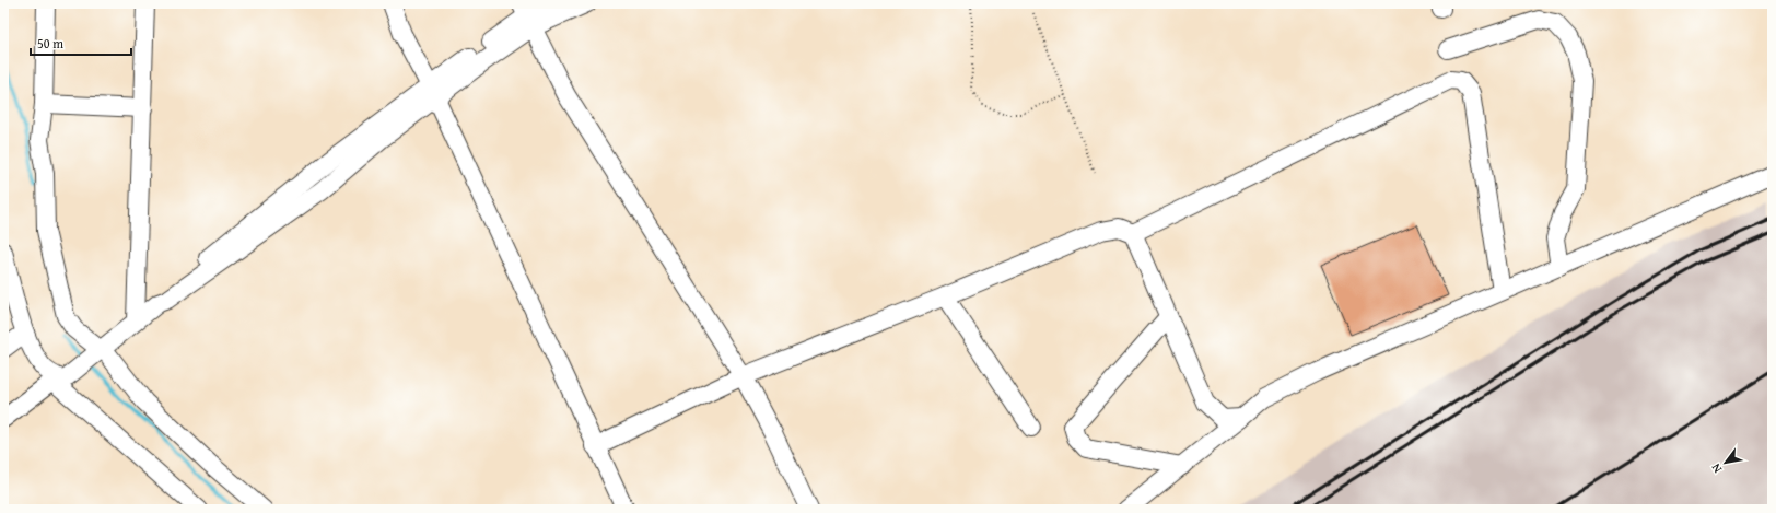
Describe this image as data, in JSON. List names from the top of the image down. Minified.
{"scale_bar":"50 m","north":"bottom left"}
